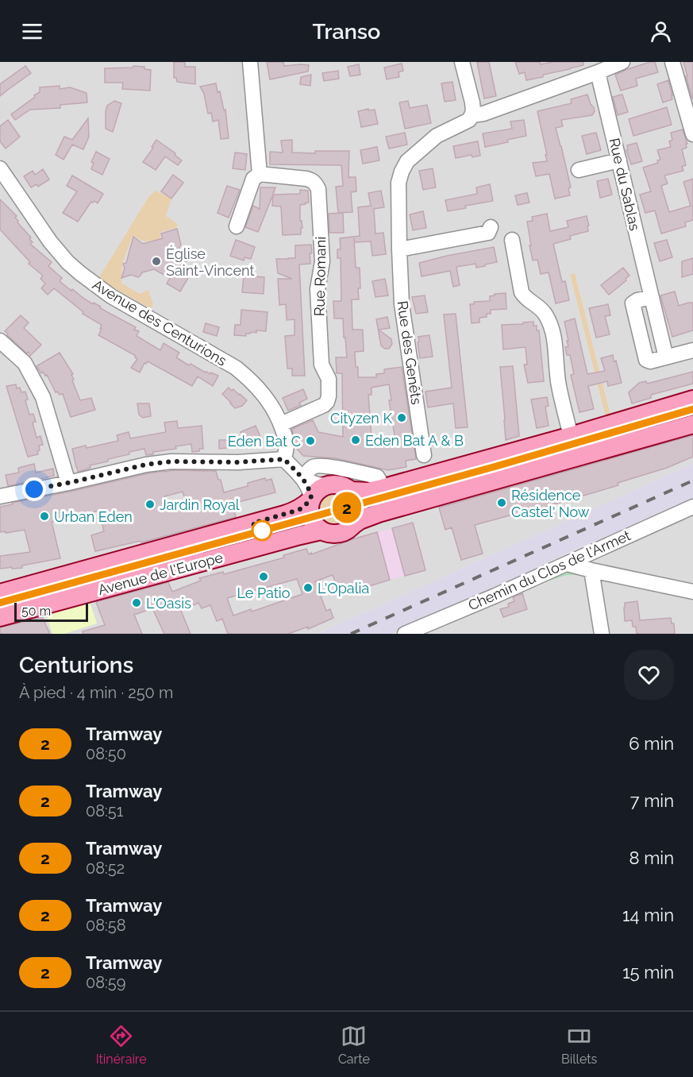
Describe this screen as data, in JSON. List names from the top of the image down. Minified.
{"streets":{"main road":["Avenue de l'Europe"],"street":["Rue du Sablas","Rue Romani","Avenue des Centurions","Rue des Genêts","Chemin du Clos de l'Armet"]},"crossings":[["Rue du Sablas","Rue des Genêts"],["Rue Romani","Avenue des Centurions"]],"places":["Église Saint-Vincent","Cityzen K","Eden Bat A & B","Eden Bat C","Résidence Castel' Now","Jardin Royal","Urban Eden","Le Patio","L'Opalia","L'Oasis"],"lines":["tram line 2"],"scale_bar":"50 m","page":{"header":"Transo","on_map":"2","scale":"50 m","heading":["Centurions","À pied · 4 min · 250 m"],"list":[{"mark":"2","name":"Tramway","note":"08:50","value":"6 min"},{"mark":"2","name":"Tramway","note":"08:51","value":"7 min"},{"mark":"2","name":"Tramway","note":"08:52","value":"8 min"},{"mark":"2","name":"Tramway","note":"08:58","value":"14 min"},{"mark":"2","name":"Tramway","note":"08:59","value":"15 min"}],"tabs":["Itinéraire","Carte","Billets"]}}
